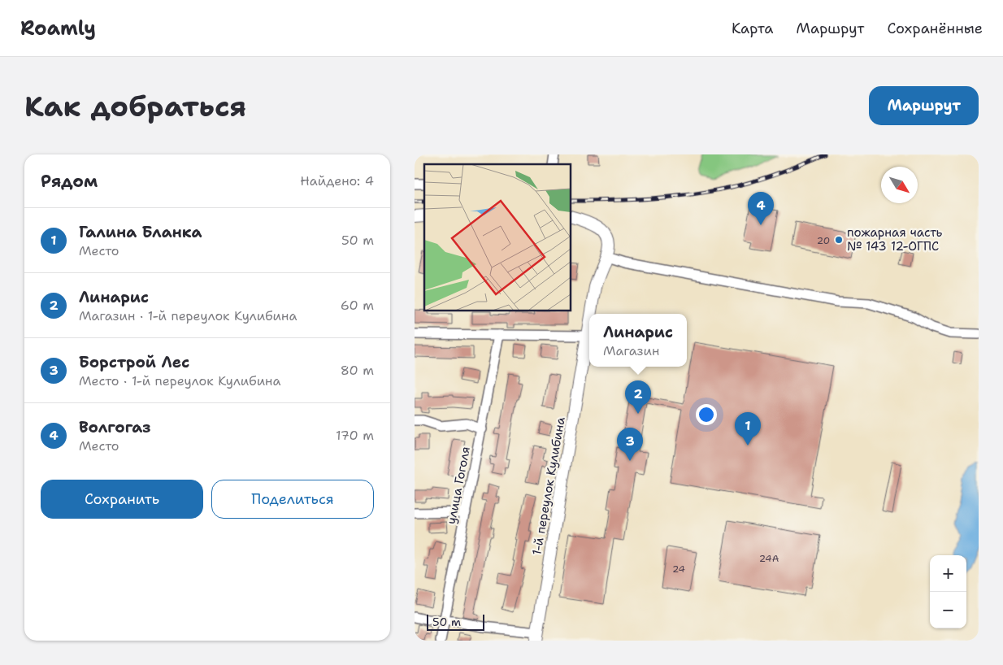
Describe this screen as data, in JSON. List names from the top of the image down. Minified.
{"streets":{"street":["улица Гоголя","1-й переулок Кулибина"]},"places":["пожарная часть № 143 12-ОГПС"],"house_numbers":["20","24А","24"],"scale_bar":"50 m","north":"bottom right","page":{"header":"Roamly","nav":["Карта","Маршрут","Сохранённые"],"buttons":["Маршрут",["Сохранить","Поделиться"]],"title":"Как добраться","heading":["Рядом","Найдено: 4"],"pins":["4","2","1","3"],"list":[{"mark":"1","name":"Галина Бланка","note":"Место","value":"50 m"},{"mark":"2","name":"Линарис","note":"Магазин · 1-й переулок Кулибина","value":"60 m"},{"mark":"3","name":"Борстрой Лес","note":"Место · 1-й переулок Кулибина","value":"80 m"},{"mark":"4","name":"Волгогаз","note":"Место","value":"170 m"}],"popup":["Линарис","Магазин"],"map_buttons":["+","−"],"scale":"50 m"}}
